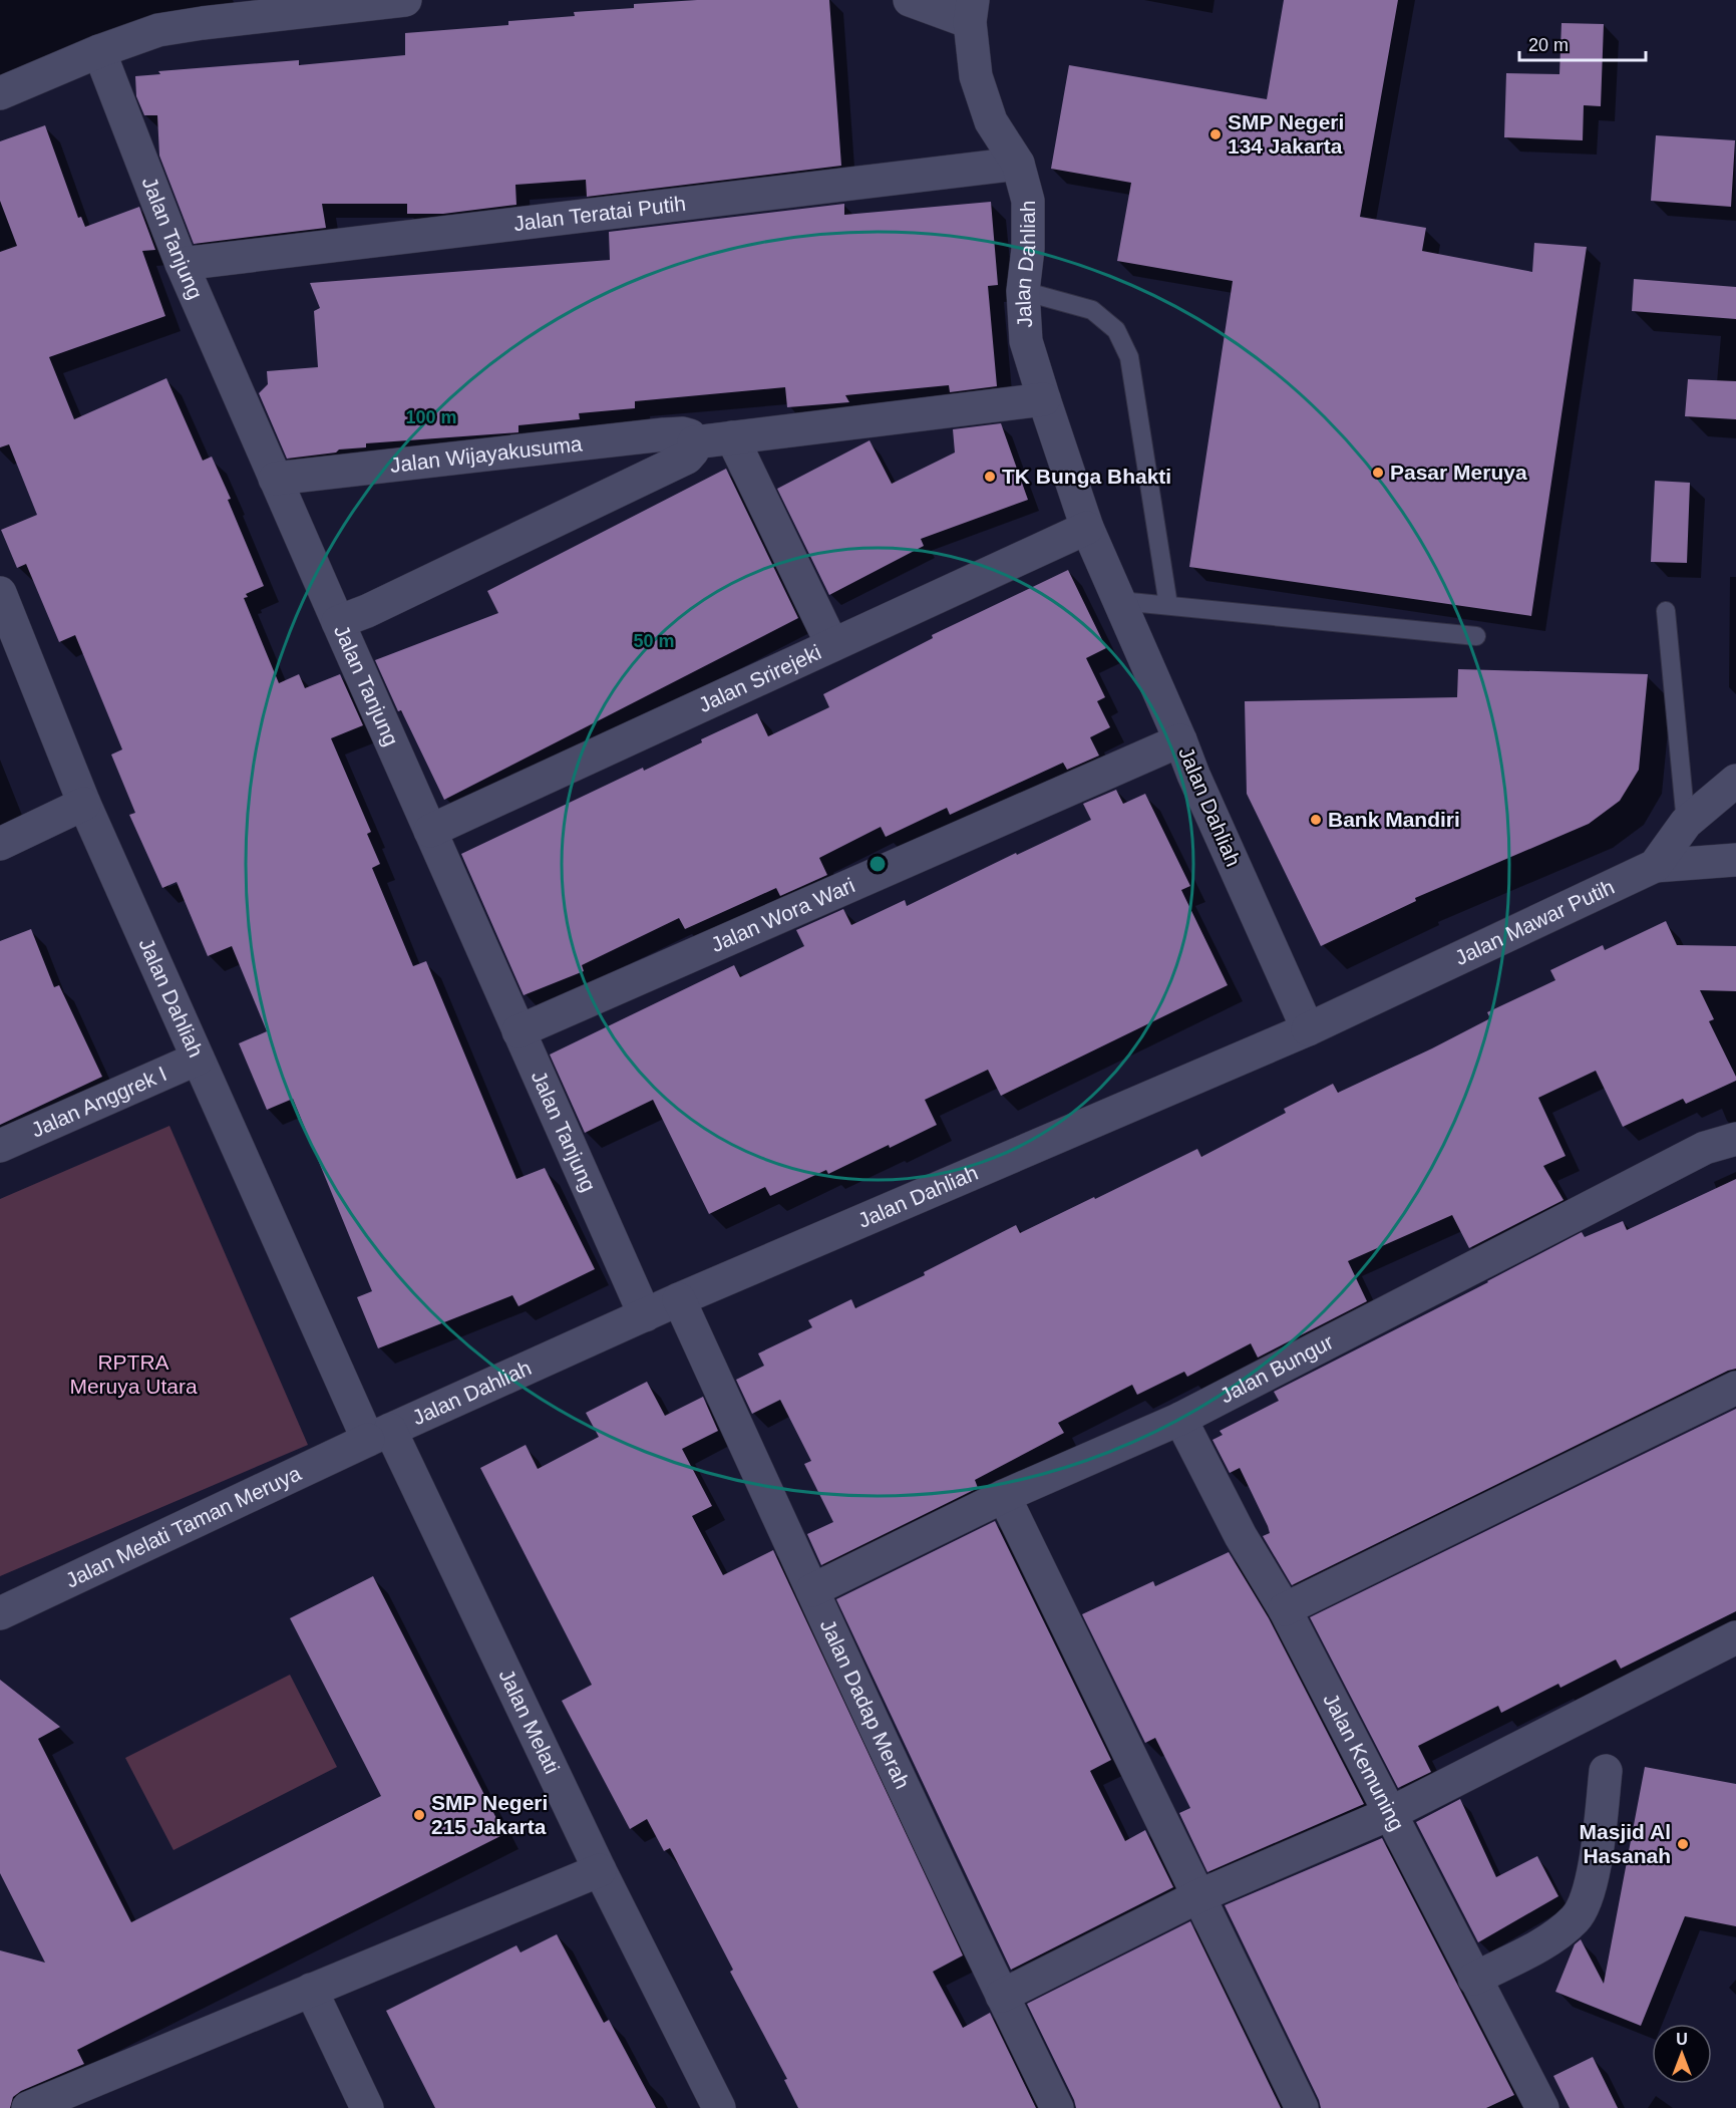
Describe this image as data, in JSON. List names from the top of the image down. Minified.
{"streets":{"street":["Jalan Teratai Putih","Jalan Tanjung","Jalan Dahliah","Jalan Wijayakusuma","Jalan Srirejeki","Jalan Wora Wari","Jalan Mawar Putih","Jalan Anggrek I","Jalan Bungur","Jalan Melati Taman Meruya","Jalan Dadap Merah","Jalan Melati","Jalan Kemuning"]},"crossings":[["Jalan Teratai Putih","Jalan Tanjung"],["Jalan Teratai Putih","Jalan Dahliah"],["Jalan Tanjung","Jalan Dahliah"],["Jalan Tanjung","Jalan Wijayakusuma"],["Jalan Tanjung","Jalan Srirejeki"],["Jalan Tanjung","Jalan Wora Wari"],["Jalan Dahliah","Jalan Wijayakusuma"],["Jalan Dahliah","Jalan Srirejeki"],["Jalan Dahliah","Jalan Wora Wari"],["Jalan Dahliah","Jalan Mawar Putih"],["Jalan Dahliah","Jalan Anggrek I"],["Jalan Dahliah","Jalan Melati Taman Meruya"],["Jalan Dahliah","Jalan Dadap Merah"],["Jalan Dahliah","Jalan Melati"],["Jalan Bungur","Jalan Dadap Merah"],["Jalan Bungur","Jalan Kemuning"],["Jalan Melati Taman Meruya","Jalan Melati"]],"parks":["RPTRA Meruya Utara"],"places":["SMP Negeri 134 Jakarta","Pasar Meruya","TK Bunga Bhakti","Bank Mandiri","SMP Negeri 215 Jakarta","Masjid Al Hasanah"],"scale_bar":"20 m","north":"top","rings":["100 m","50 m"]}
